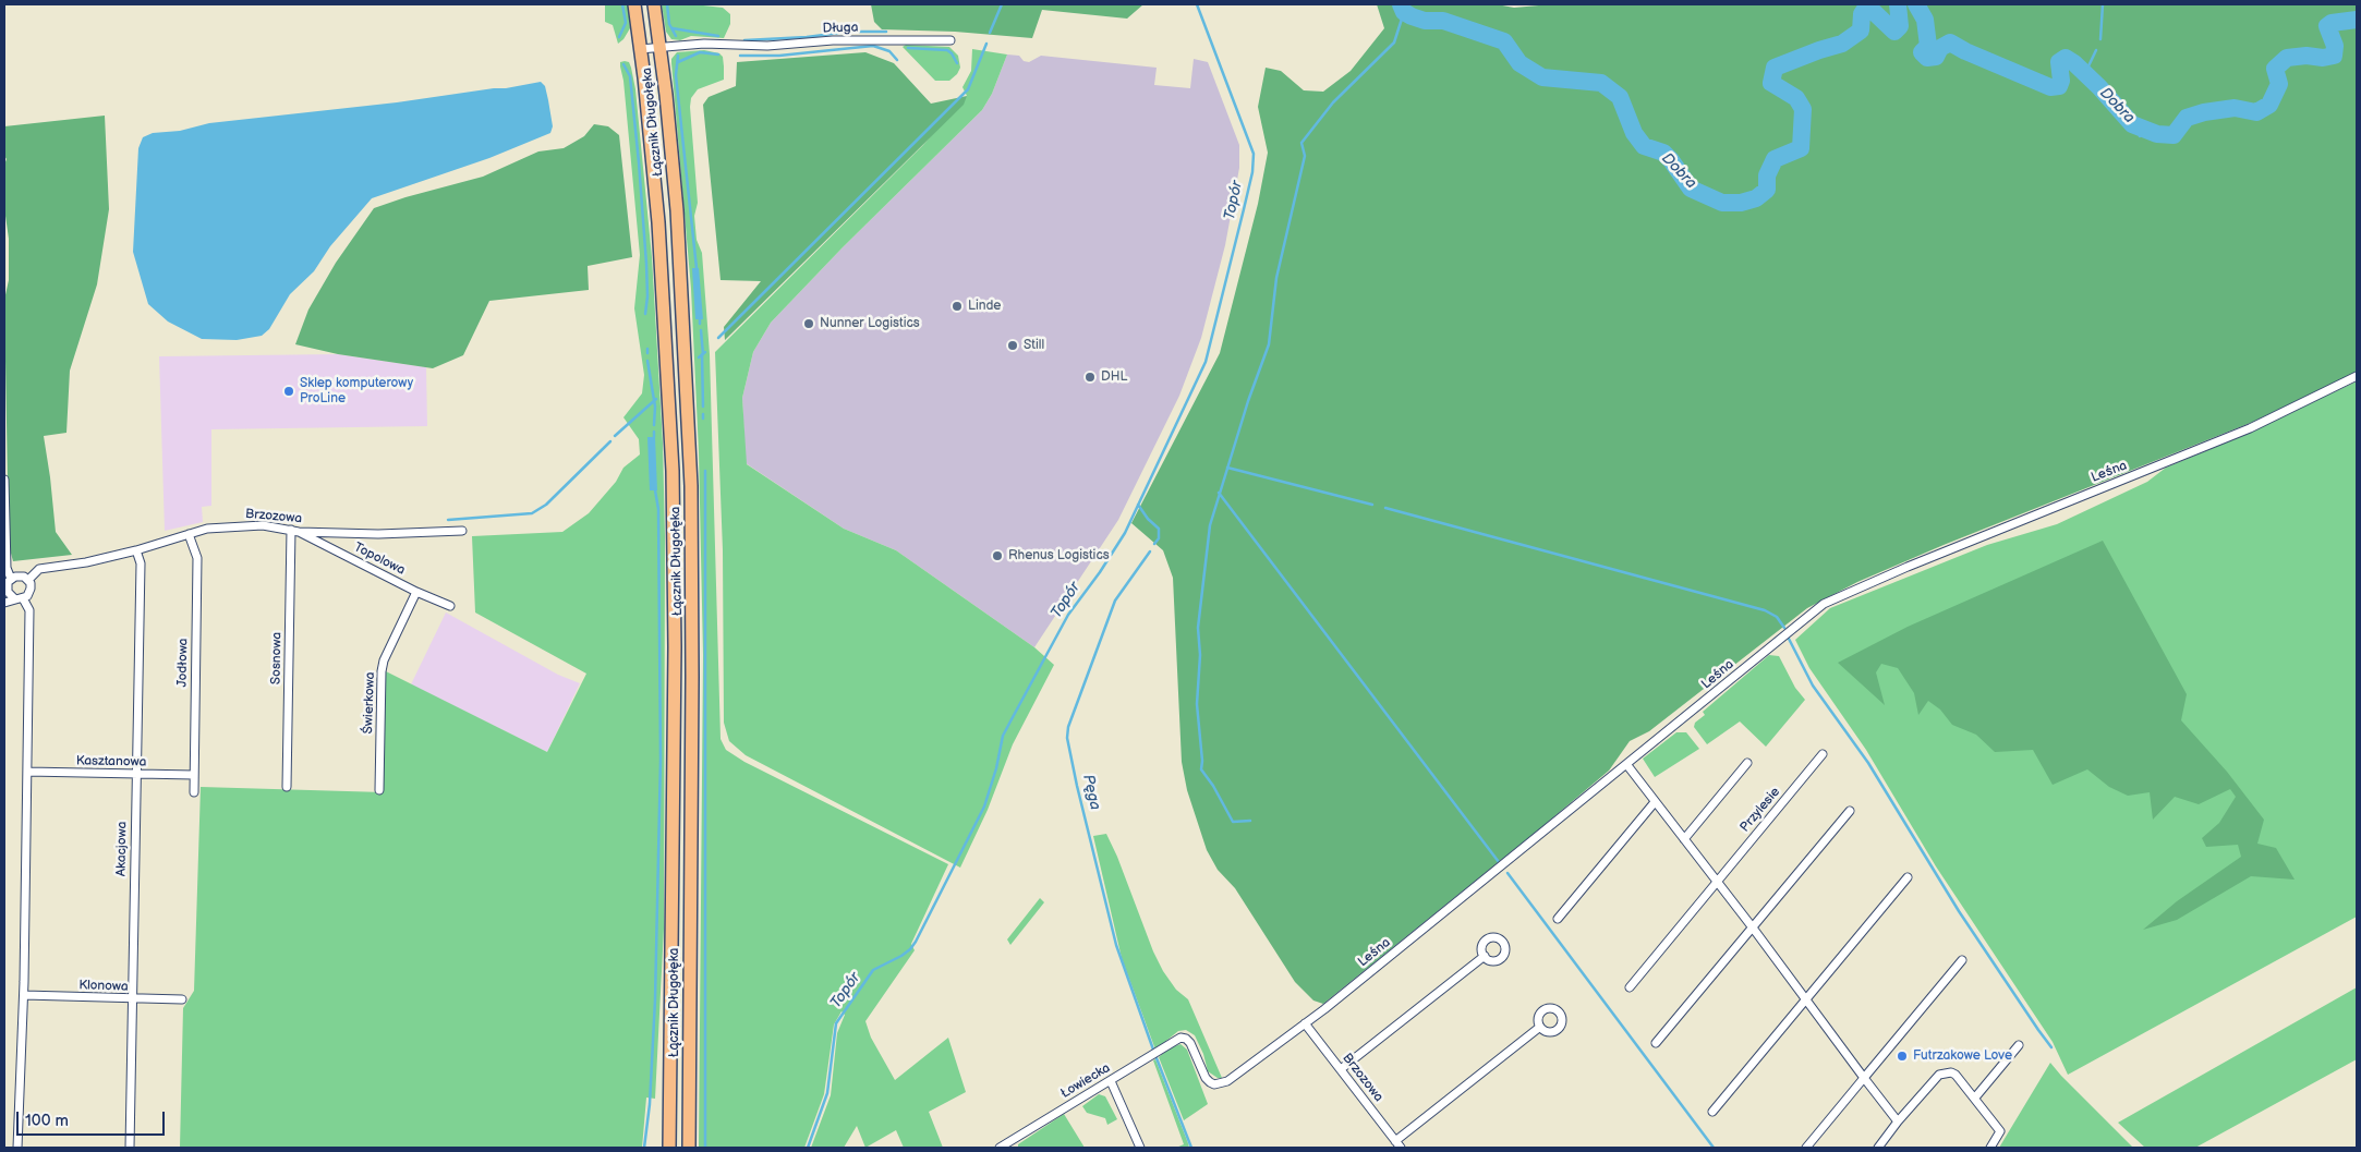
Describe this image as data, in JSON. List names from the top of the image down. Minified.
{"streets":{"main road":["Łącznik Długołęka"],"street":["Długa","Leśna","Brzozowa","Topolowa","Sosnowa","Jodłowa","Świerkowa","Kasztanowa","Przylesie","Akacjowa","Klonowa","Łowiecka"]},"crossings":[["Długa","Łącznik Długołęka"],["Leśna","Brzozowa"],["Leśna","Łowiecka"],["Brzozowa","Topolowa"],["Brzozowa","Sosnowa"],["Brzozowa","Jodłowa"],["Brzozowa","Akacjowa"],["Topolowa","Sosnowa"],["Topolowa","Świerkowa"],["Jodłowa","Kasztanowa"],["Kasztanowa","Akacjowa"],["Akacjowa","Klonowa"]],"water":["Dobra","Topór","Pęga"],"places":["Linde","Nunner Logistics","Still","DHL","Sklep komputerowy ProLine","Rhenus Logistics","Futrzakowe Love"],"scale_bar":"100 m"}
